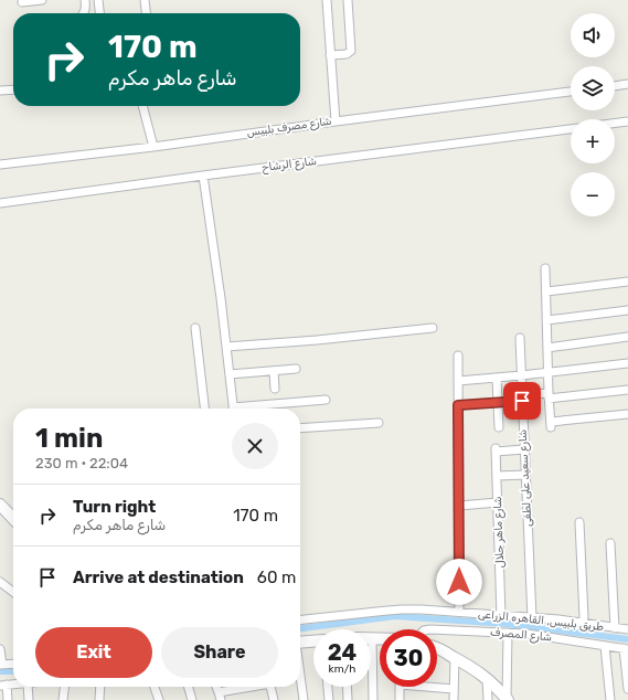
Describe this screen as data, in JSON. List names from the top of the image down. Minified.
{"streets":{"street":["شارع مصرف بلبيس","شارع الرشاح","شارع سعيد على لطفى","شارع ماهر جلال","طريق بلبيس, القاهره الزراعى","شارع المصرف"]},"crossings":[["شارع سعيد على لطفى","شارع ماهر جلال"],["شارع سعيد على لطفى","طريق بلبيس, القاهره الزراعى"],["شارع ماهر جلال","طريق بلبيس, القاهره الزراعى"]],"page":{"map_buttons":["+","−"],"turn":["170 m","شارع ماهر مكرم"],"heading":["1 min","230 m · 22:04"],"list":[{"name":"Turn right","note":"شارع ماهر مكرم","value":"170 m"},{"name":"Arrive at destination","value":"60 m"}],"buttons":["Exit","Share"],"speed":"24 km/h","limit":"30"}}
